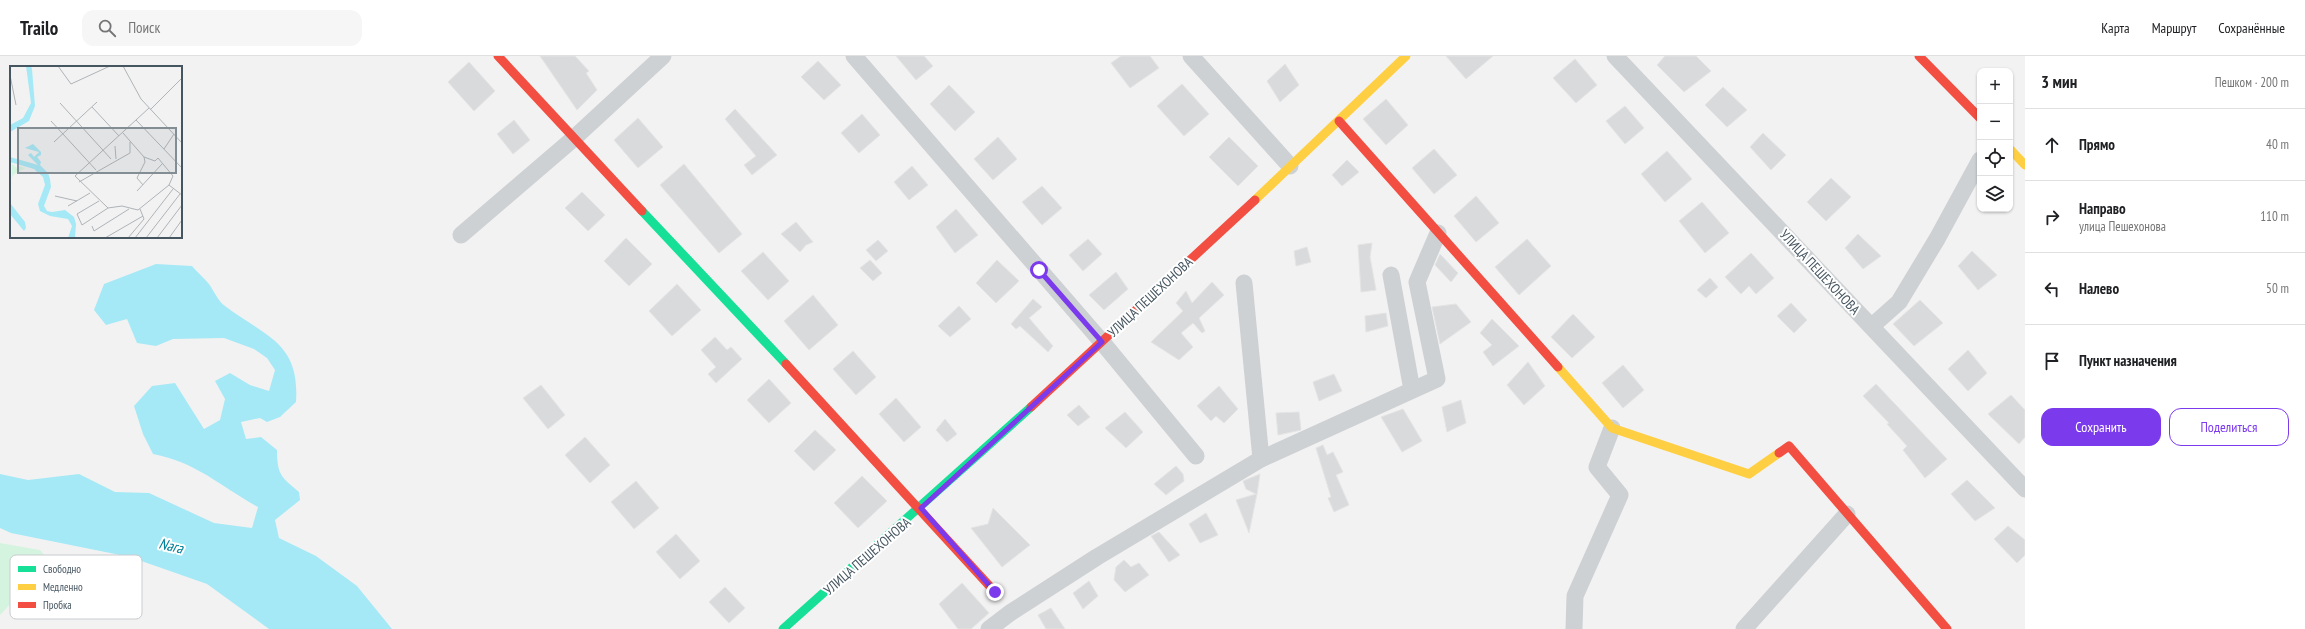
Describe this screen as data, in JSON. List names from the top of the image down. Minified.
{"streets":{"street":["УЛИЦА ПЕШЕХОНОВА"]},"water":["Nara"],"legend":["Свободно","Медленно","Пробка"],"page":{"header":"Trailo","search":"Поиск","nav":["Карта","Маршрут","Сохранённые"],"heading":["3 мин","Пешком · 200 m"],"map_buttons":["+","−"],"list":[["Прямо","40 m"],["Направо","улица Пешехонова","110 m"],["Налево","50 m"],"Пункт назначения"],"buttons":["Сохранить","Поделиться"]}}
